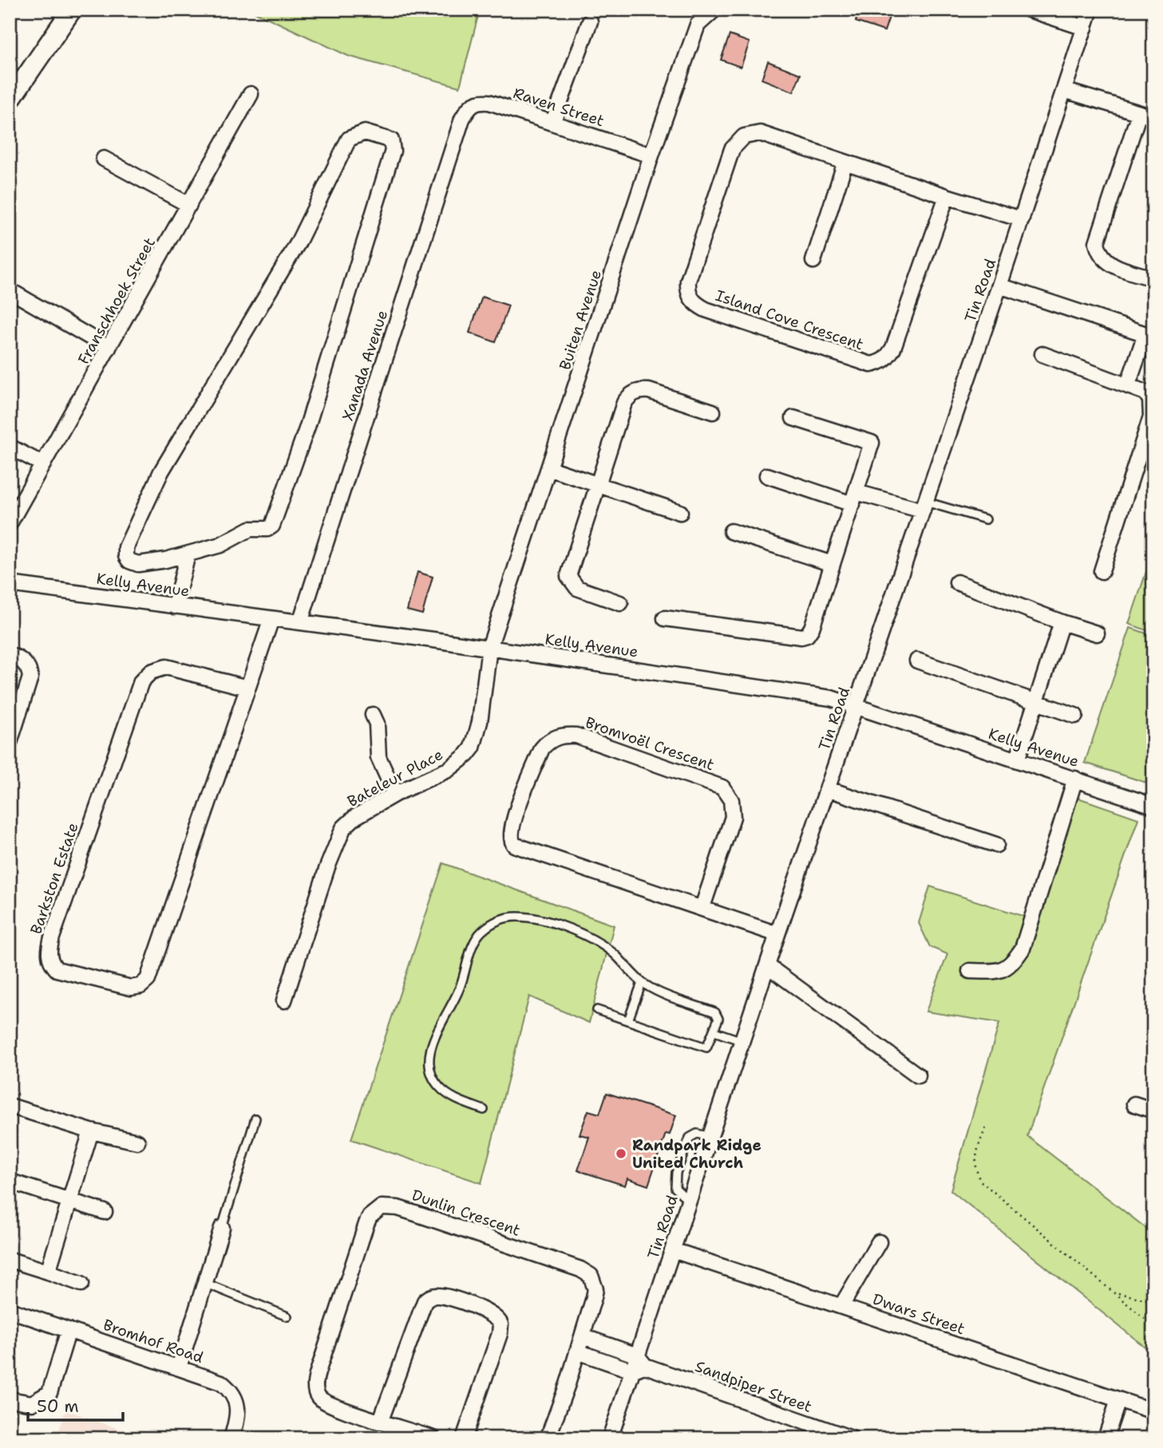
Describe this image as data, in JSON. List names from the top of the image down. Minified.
{"streets":{"street":["Raven Street","Tin Road","Franschhoek Street","Buiten Avenue","Island Cove Crescent","Xanada Avenue","Kelly Avenue","Bromvoël Crescent","Bateleur Place","Barkston Estate","Dunlin Crescent","Dwars Street","Bromhof Road","Sandpiper Street"]},"crossings":[["Raven Street","Buiten Avenue"],["Raven Street","Xanada Avenue"],["Tin Road","Island Cove Crescent"],["Tin Road","Kelly Avenue"],["Tin Road","Bromvoël Crescent"],["Tin Road","Dwars Street"],["Tin Road","Sandpiper Street"],["Buiten Avenue","Kelly Avenue"],["Buiten Avenue","Bateleur Place"],["Xanada Avenue","Kelly Avenue"],["Kelly Avenue","Bateleur Place"],["Kelly Avenue","Barkston Estate"]],"places":["Randpark Ridge United Church"],"scale_bar":"50 m"}
